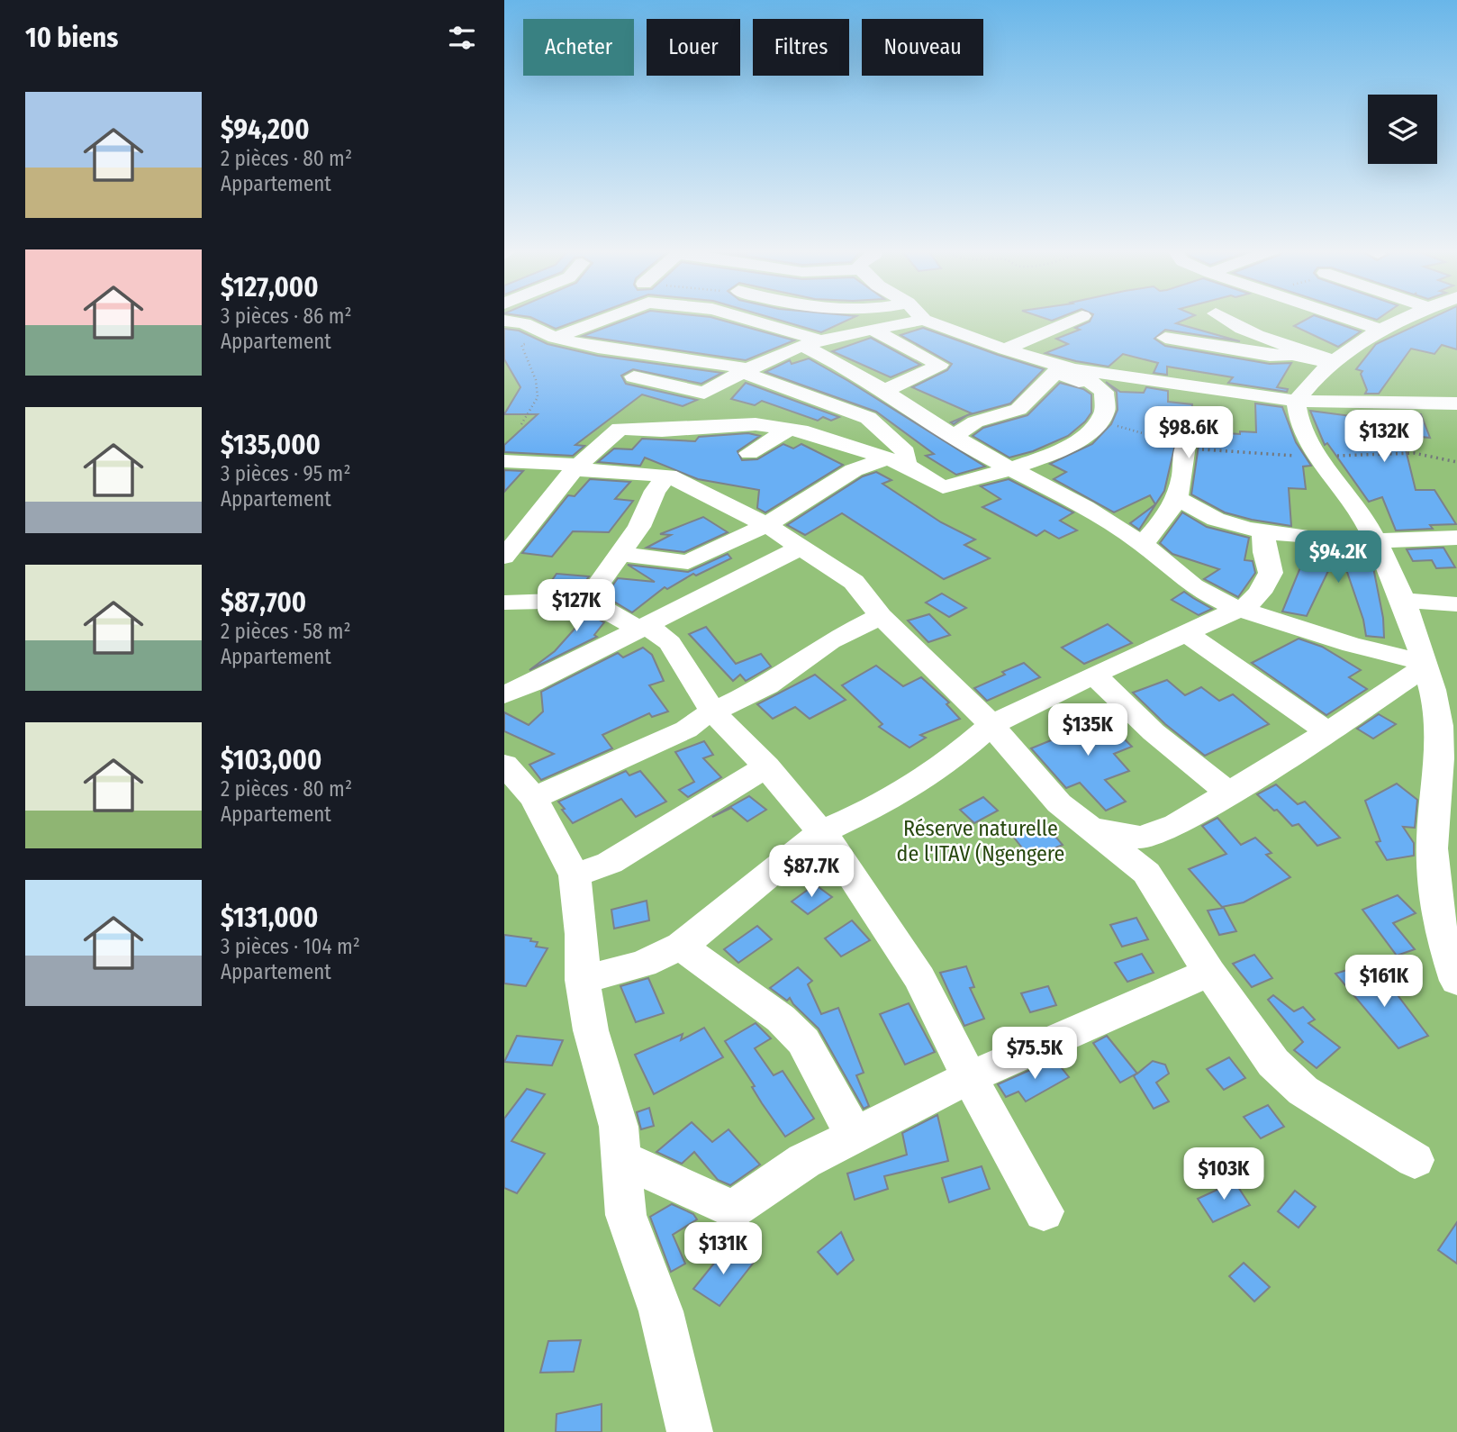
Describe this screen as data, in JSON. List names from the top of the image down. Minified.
{"parks":["Réserve naturelle de l'ITAV (Ngengere"],"page":{"heading":"10 biens","chip":["Acheter","Louer","Filtres","Nouveau"],"list":[{"name":"$94,200","note":"2 pièces · 80 m² · Appartement"},{"name":"$127,000","note":"3 pièces · 86 m² · Appartement"},{"name":"$135,000","note":"3 pièces · 95 m² · Appartement"},{"name":"$87,700","note":"2 pièces · 58 m² · Appartement"},{"name":"$103,000","note":"2 pièces · 80 m² · Appartement"},{"name":"$131,000","note":"3 pièces · 104 m² · Appartement"}],"price":["$98.6K","$132K","$94.2K","$127K","$135K","$87.7K","$161K","$75.5K","$103K","$131K"]}}
